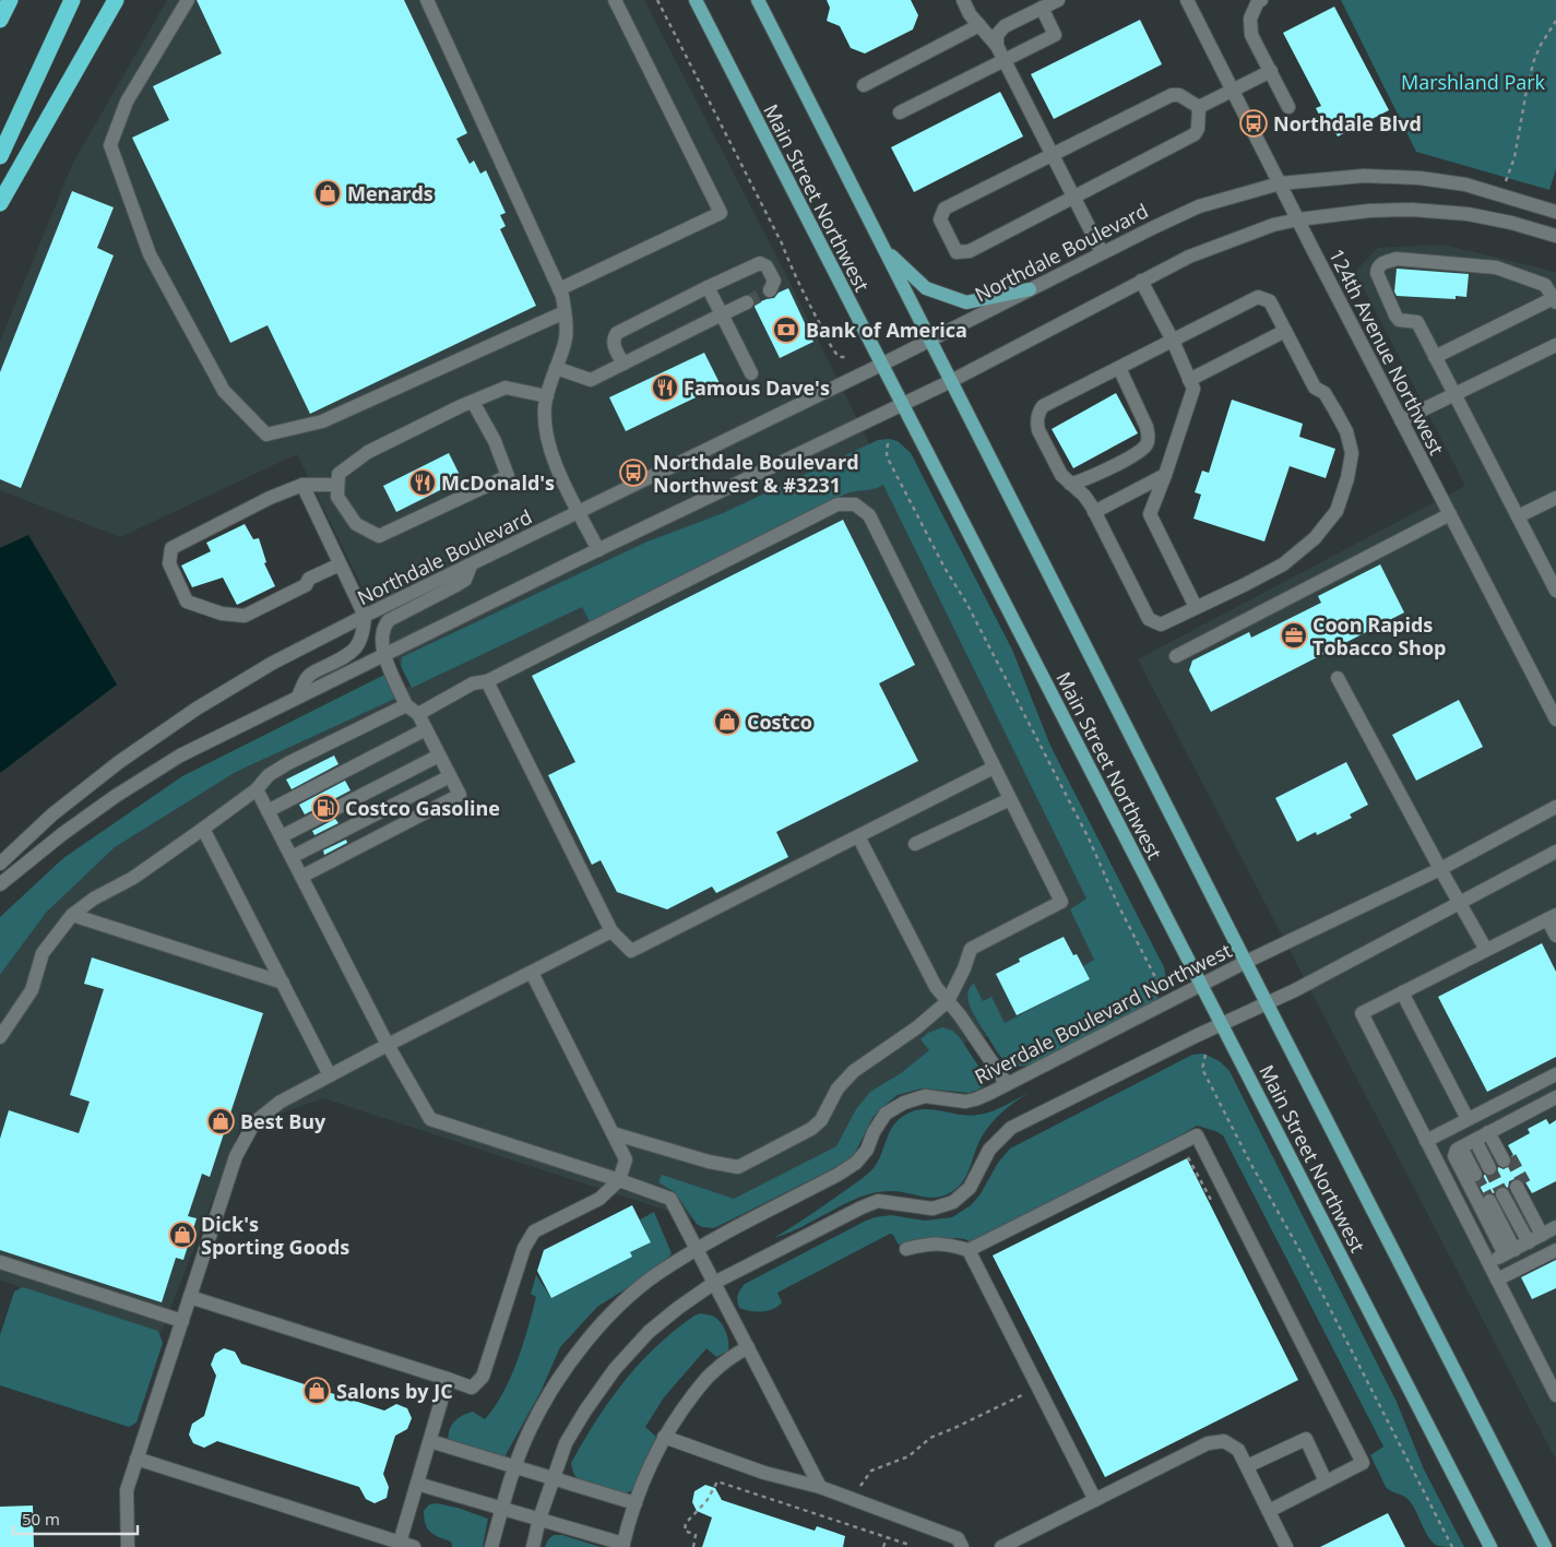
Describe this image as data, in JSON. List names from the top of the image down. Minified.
{"streets":{"main road":["Main Street Northwest"],"street":["Northdale Boulevard","124th Avenue Northwest","Riverdale Boulevard Northwest"]},"crossings":[["Main Street Northwest","Northdale Boulevard"],["Main Street Northwest","Riverdale Boulevard Northwest"],["Northdale Boulevard","124th Avenue Northwest"]],"parks":["Marshland Park"],"places":{"bus stop":["Northdale Blvd","Northdale Boulevard Northwest & #3231"],"shop":["Menards","Costco","Best Buy","Dick's Sporting Goods","Salons by JC"],"bank":["Bank of America"],"restaurant":["Famous Dave's","McDonald's"],"office":["Coon Rapids Tobacco Shop"],"fuel station":["Costco Gasoline"]},"scale_bar":"50 m"}
